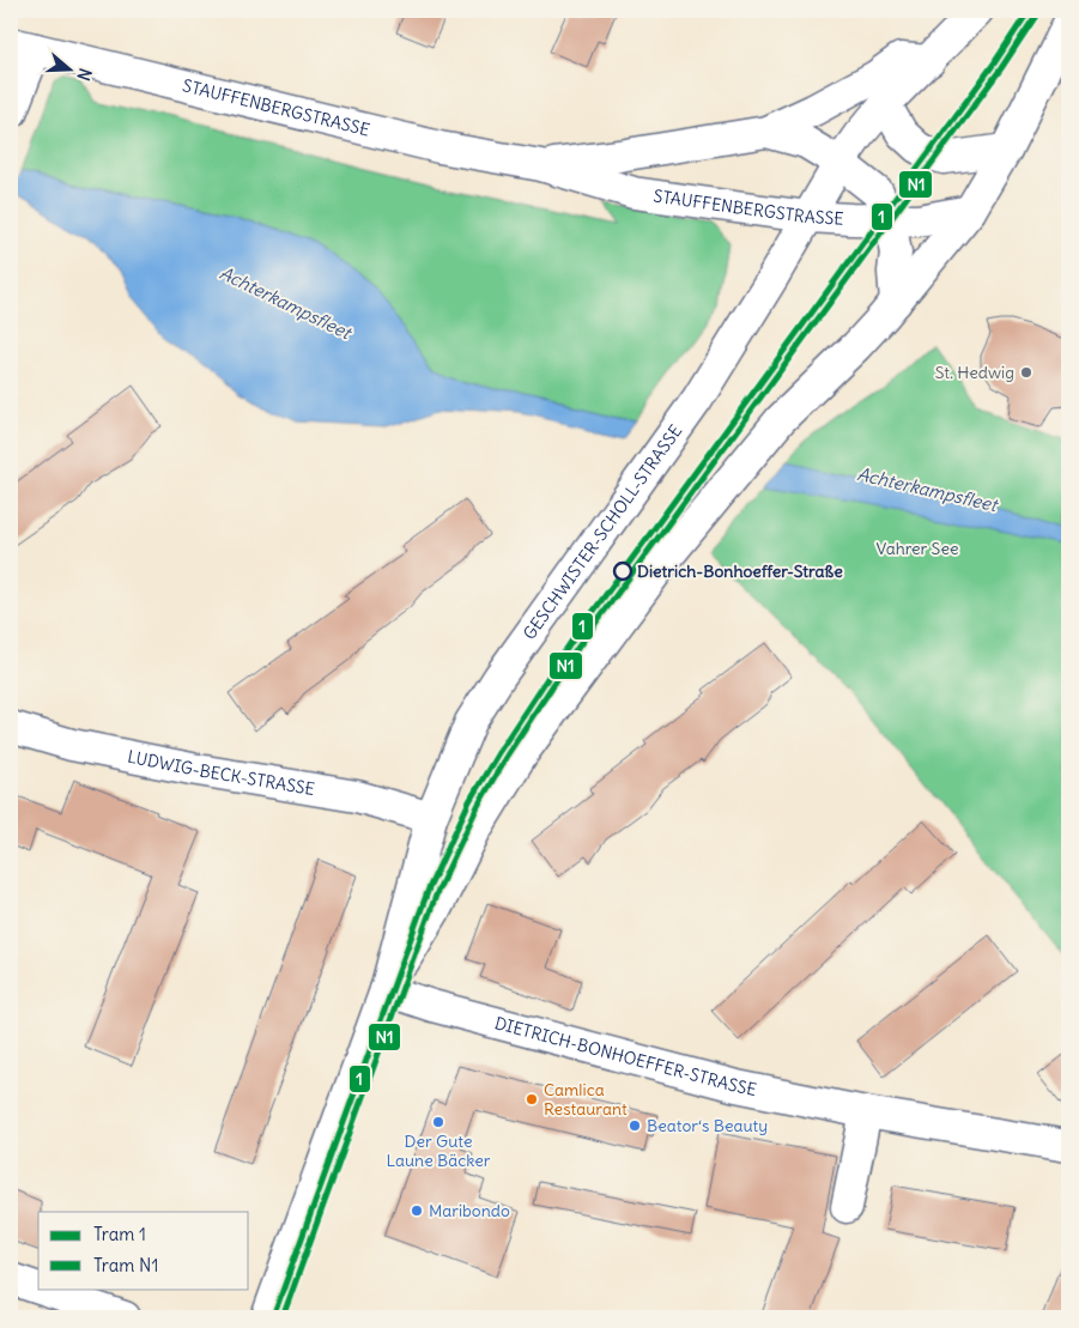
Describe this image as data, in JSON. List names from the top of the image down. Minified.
{"streets":{"street":["STAUFFENBERGSTRASSE","GESCHWISTER-SCHOLL-STRASSE","LUDWIG-BECK-STRASSE","DIETRICH-BONHOEFFER-STRASSE"]},"crossings":[["STAUFFENBERGSTRASSE","GESCHWISTER-SCHOLL-STRASSE"],["GESCHWISTER-SCHOLL-STRASSE","LUDWIG-BECK-STRASSE"],["GESCHWISTER-SCHOLL-STRASSE","DIETRICH-BONHOEFFER-STRASSE"]],"water":["Achterkampsfleet"],"parks":["Vahrer See"],"places":["St. Hedwig","Dietrich-Bonhoeffer-Straße","Camlica Restaurant","Der Gute Laune Bäcker","Beator‘s Beauty","Maribondo"],"lines":["tram line 1","tram line N1"],"legend":["Tram 1","Tram N1"],"north":"right"}
